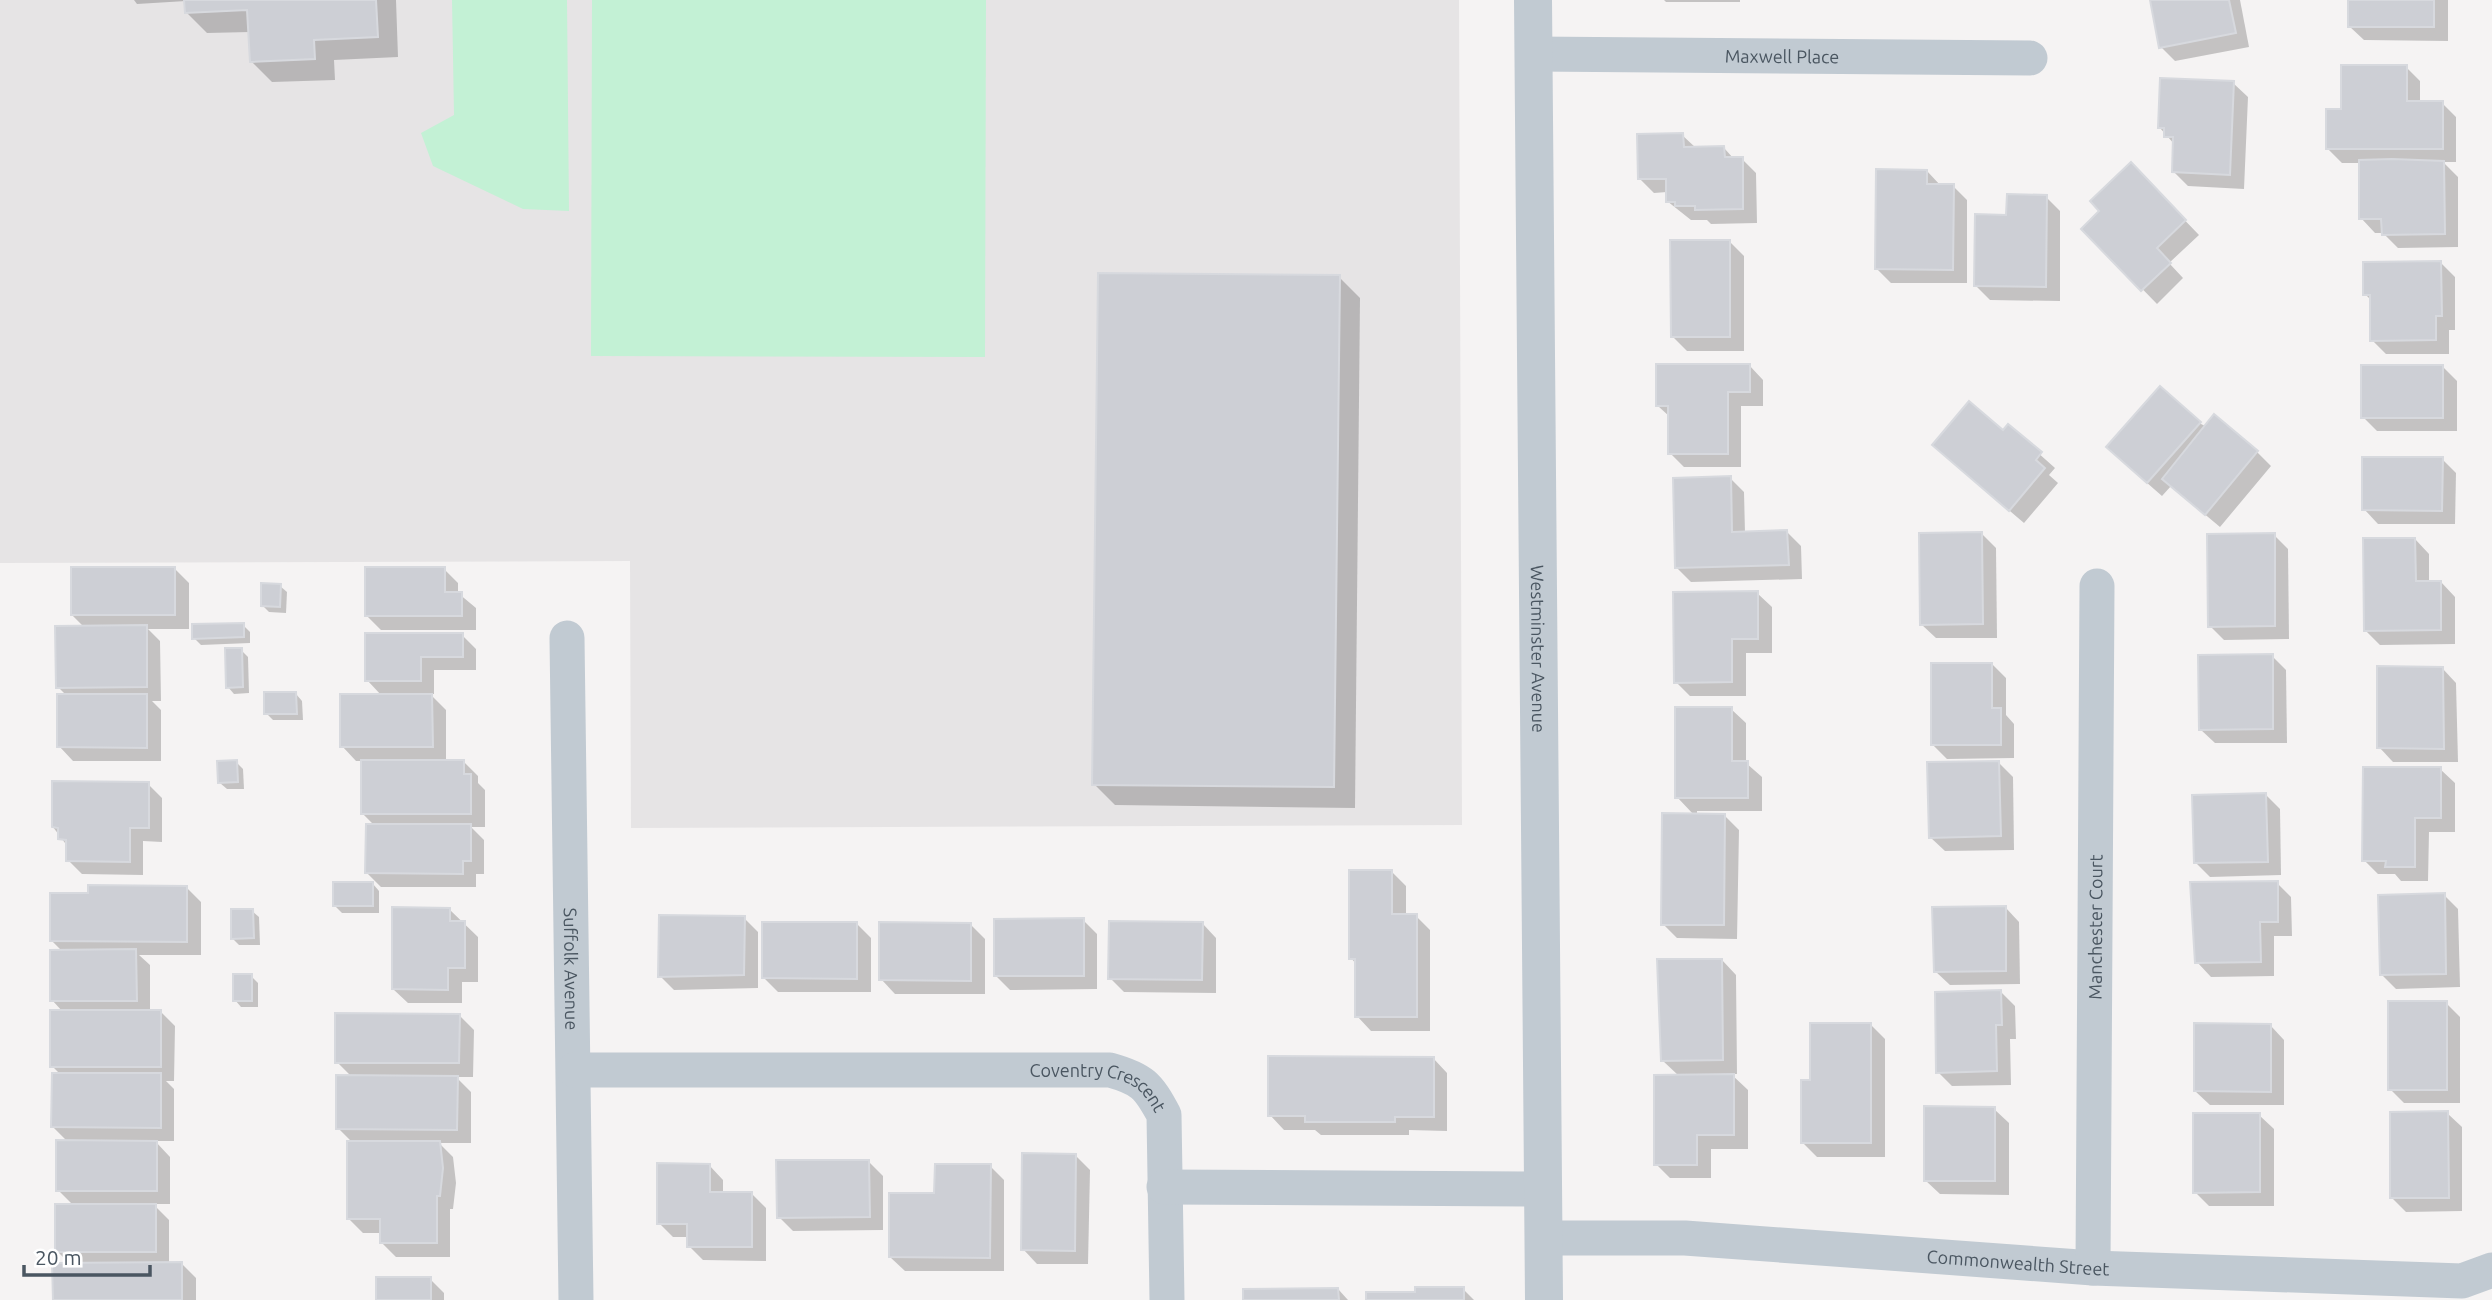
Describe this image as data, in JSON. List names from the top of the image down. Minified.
{"streets":{"street":["Maxwell Place","Westminster Avenue","Manchester Court","Suffolk Avenue","Coventry Crescent","Commonwealth Street"]},"crossings":[["Maxwell Place","Westminster Avenue"],["Westminster Avenue","Commonwealth Street"],["Manchester Court","Commonwealth Street"],["Suffolk Avenue","Coventry Crescent"]],"scale_bar":"20 m"}
